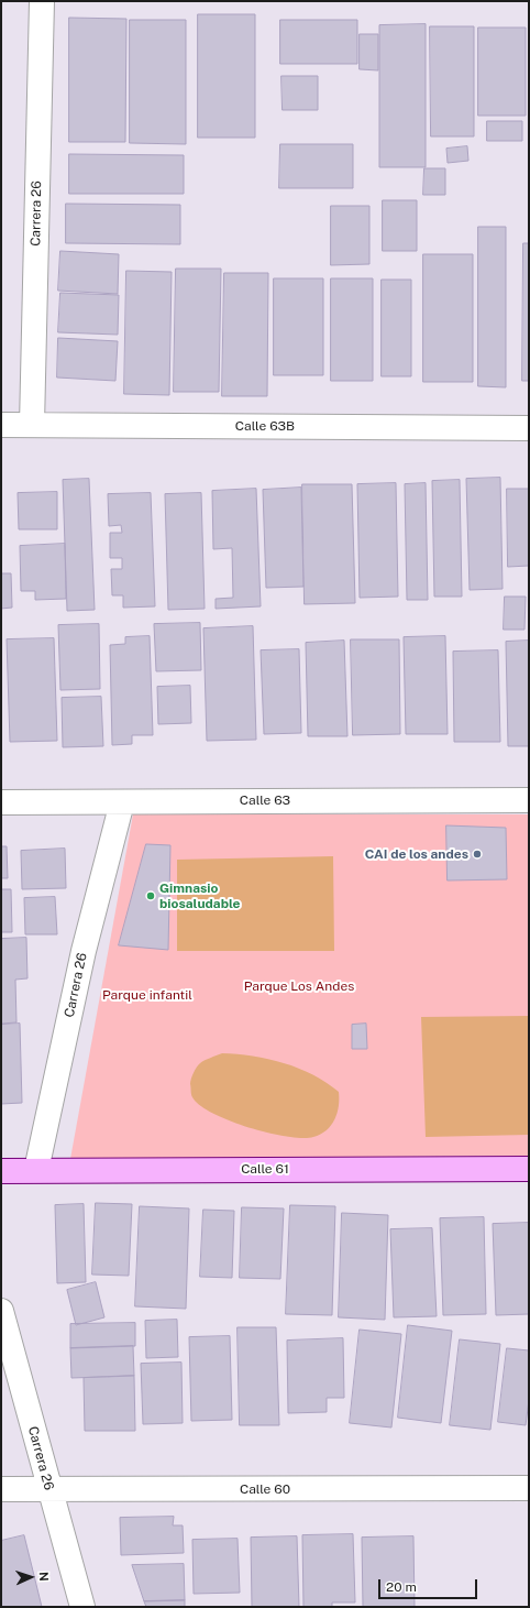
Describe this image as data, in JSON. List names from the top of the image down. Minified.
{"streets":{"street":["Carrera 26","Calle 63B","Calle 63","Calle 61","Calle 60"]},"crossings":[["Carrera 26","Calle 63B"],["Carrera 26","Calle 63"],["Carrera 26","Calle 61"],["Carrera 26","Calle 60"]],"parks":["Parque Los Andes","Parque infantil"],"places":["CAI de los andes","Gimnasio biosaludable"],"scale_bar":"20 m","north":"right"}
